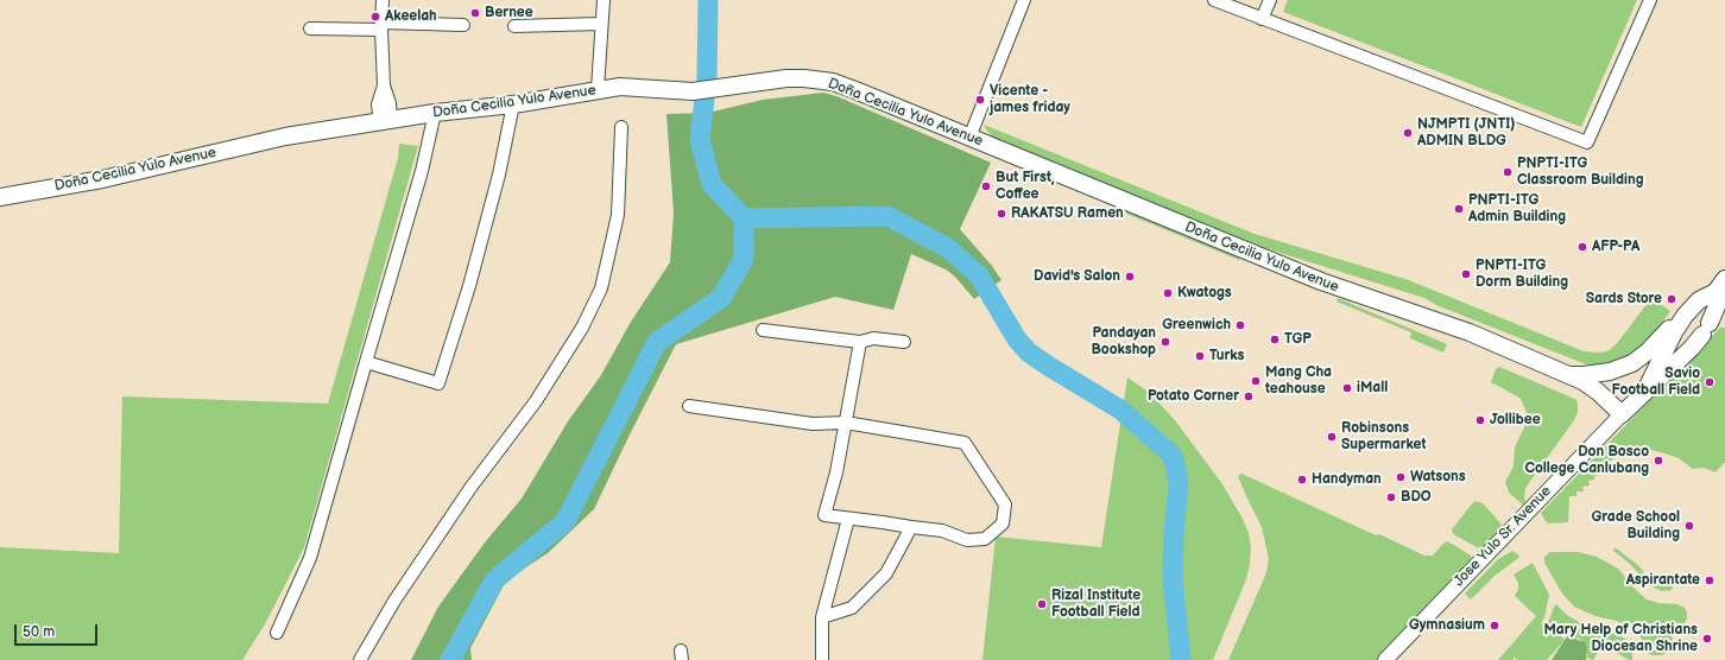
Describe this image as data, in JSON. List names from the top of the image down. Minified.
{"streets":{"main road":["Doña Cecilia Yulo Avenue"],"street":["Jose Yulo Sr. Avenue"]},"crossings":[["Doña Cecilia Yulo Avenue","Jose Yulo Sr. Avenue"]],"places":["Bernee","Akeelah","Vicente - james friday","NJMPTI (JNTI) ADMIN BLDG","PNPTI-ITG Classroom Building","But First, Coffee","PNPTI-ITG Admin Building","RAKATSU Ramen","AFP-PA","PNPTI-ITG Dorm Building","David's Salon","Kwatogs","Sards Store","Greenwich","TGP","Pandayan Bookshop","Turks","Mang Cha teahouse","Savio Football Field","iMall","Potato Corner","Jollibee","Robinsons Supermarket","Don Bosco College Canlubang","Watsons","Handyman","BDO","Grade School Building","Aspirantate","Rizal Institute Football Field","Gymnasium","Mary Help of Christians Diocesan Shrine"],"scale_bar":"50 m"}
